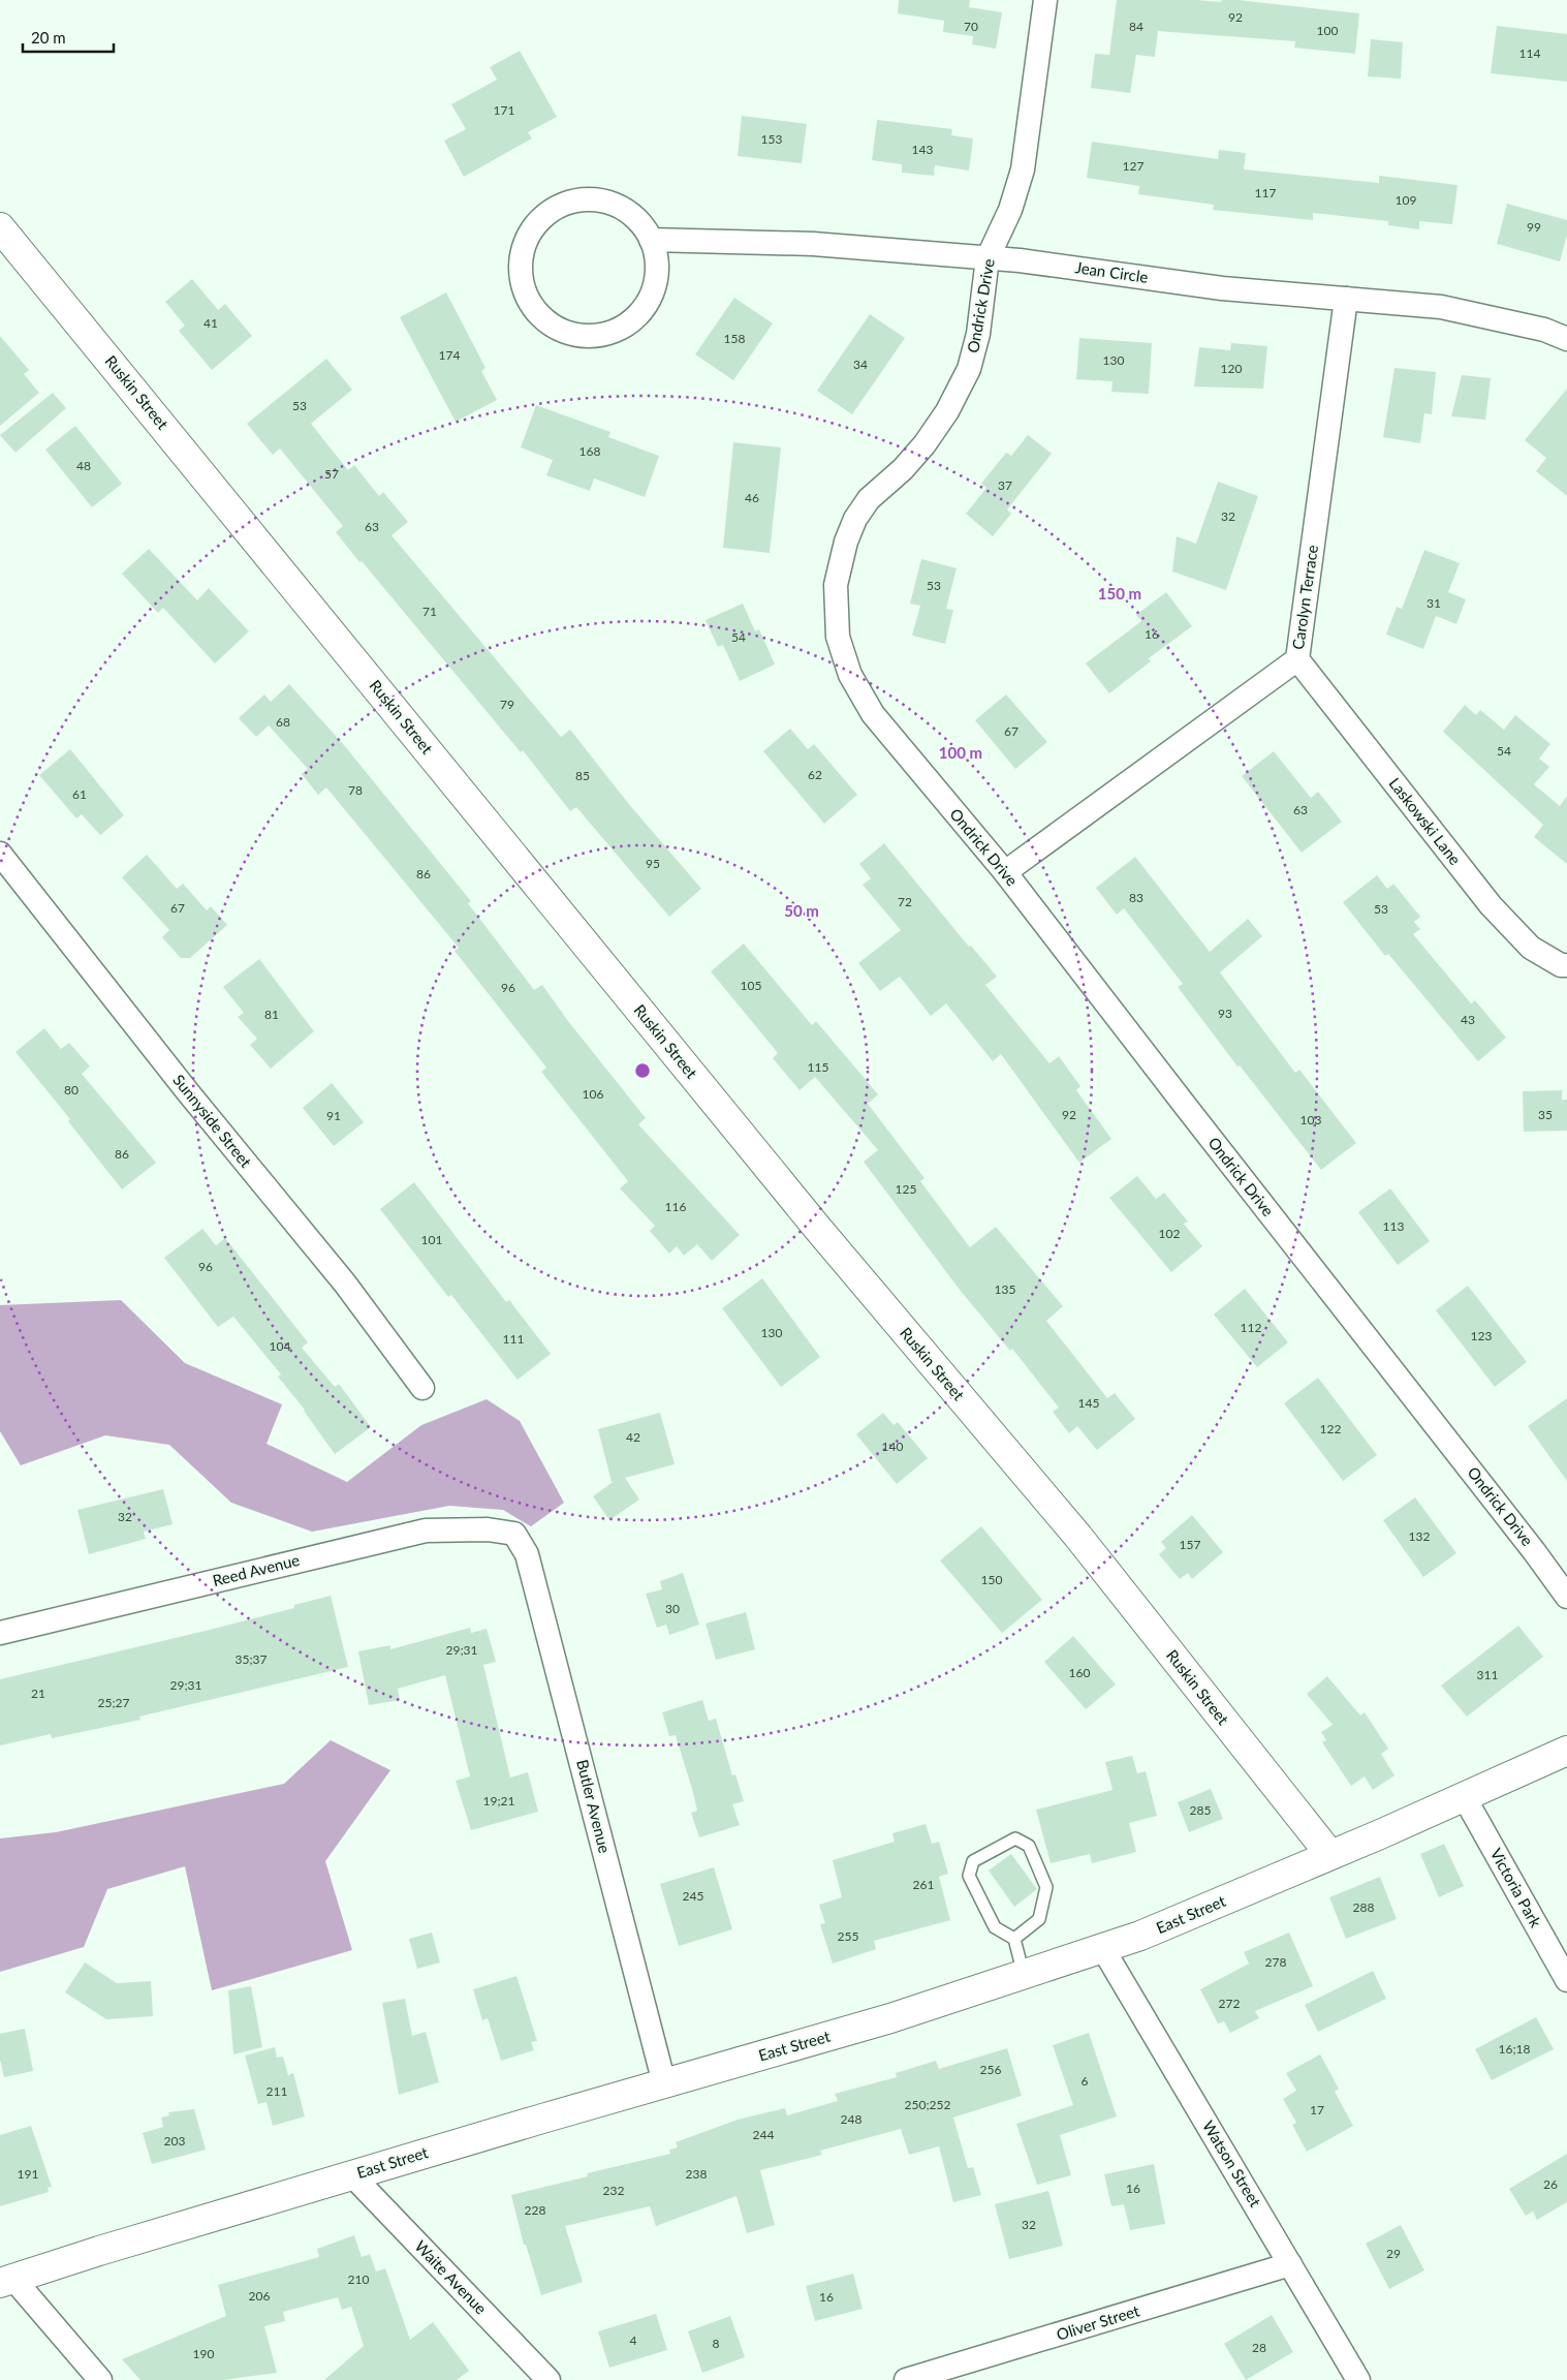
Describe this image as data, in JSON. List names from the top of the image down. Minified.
{"streets":{"street":["Jean Circle","Ondrick Drive","Ruskin Street","Carolyn Terrace","Laskowski Lane","Sunnyside Street","Reed Avenue","Butler Avenue","Victoria Park","East Street","Watson Street","Waite Avenue","Oliver Street"]},"crossings":[["Jean Circle","Ondrick Drive"],["Jean Circle","Carolyn Terrace"],["Ondrick Drive","Carolyn Terrace"],["Ruskin Street","East Street"],["Carolyn Terrace","Laskowski Lane"],["Reed Avenue","Butler Avenue"],["Butler Avenue","East Street"],["Victoria Park","East Street"],["East Street","Watson Street"],["East Street","Waite Avenue"],["Watson Street","Oliver Street"]],"house_numbers":["92","70","84","100","114","171","153","143","127","117","109","99","41","158","174","130","34","120","53","168","48","57","37","46","32","63","53","31","71","16","54","79","68","67","54","62","85","78","61","63","95","86","83","72","67","53","105","96","93","81","43","115","80","106","92","35","91","103","86","125","116","113","102","101","96","135","112","130","123","111","104","145","122","42","140","32","132","157","150","30","29;31","35;37","160","311","29;31","21","25;27","19;21","285","261","245","288","255","278","272","16;18","256","6","211","250;252","17","248","244","203","191","238","26","16","232","228","32","29","210","206","16","4","8","28","190"],"scale_bar":"20 m","rings":["150 m","100 m","50 m"]}
